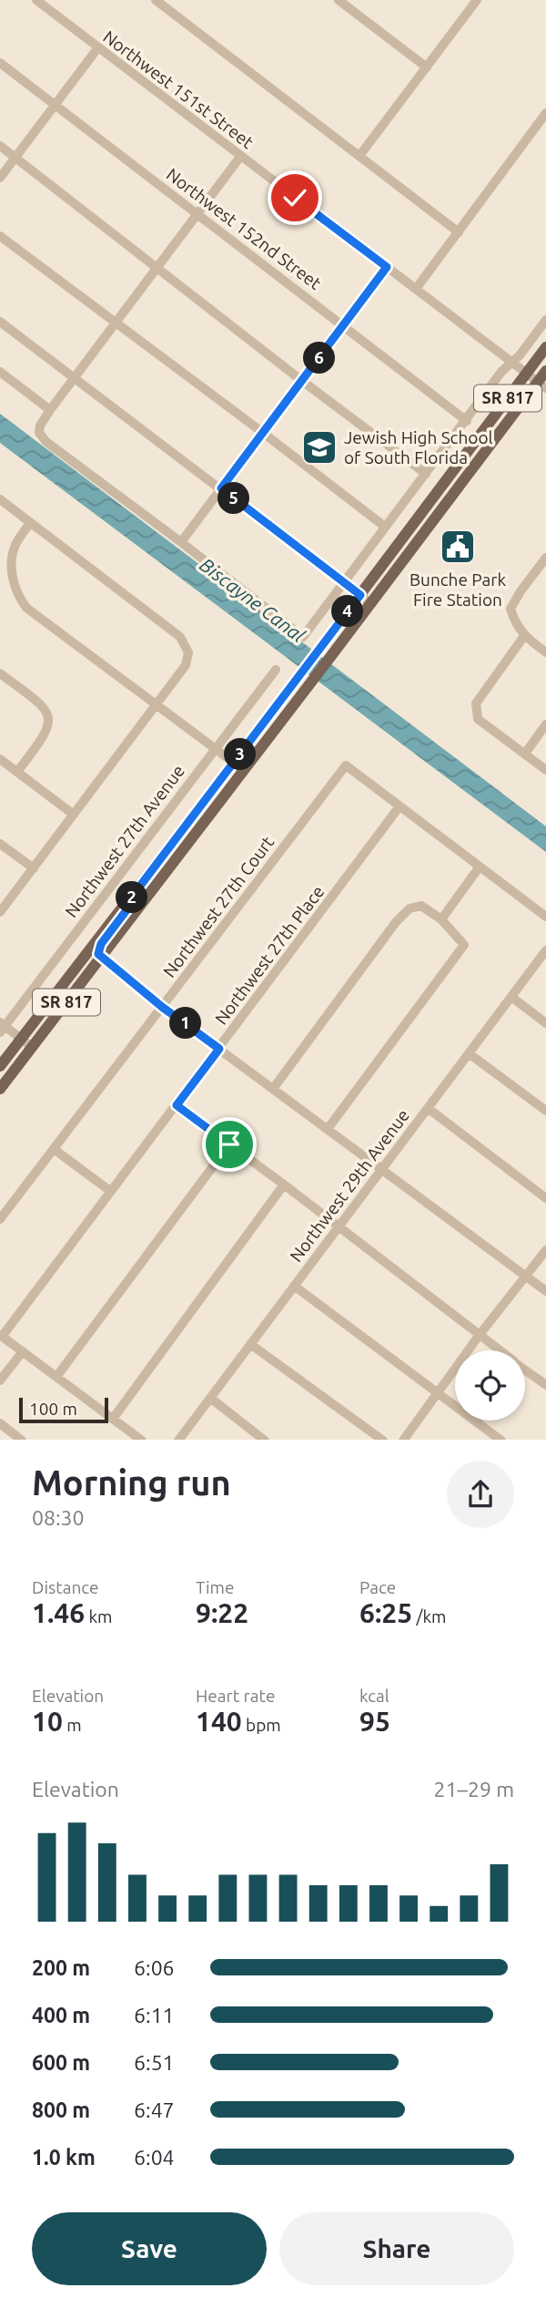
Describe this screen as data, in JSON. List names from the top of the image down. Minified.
{"streets":{"main road":["SR 817"],"street":["Northwest 151st Street","Northwest 152nd Street","Northwest 27th Avenue","Northwest 27th Court","Northwest 27th Place","Northwest 29th Avenue"]},"crossings":[["Northwest 151st Street","SR 817"],["Northwest 27th Court","Northwest 27th Place"]],"water":["Biscayne Canal"],"places":{"school or university":["Jewish High School of South Florida"],"public building":["Bunche Park Fire Station"]},"scale_bar":"100 m","page":{"pins":["6","5","4","3","2","1"],"scale":"100 m","heading":["Morning run","08:30"],"stats":[["Distance","1.46 km"],["Time","9:22"],["Pace","6:25 /km"],["Elevation","10 m"],["Heart rate","140 bpm"],["kcal","95"]],"chart":["Elevation","21–29 m"],"list":[{"name":"200 m","note":"6:06"},{"name":"400 m","note":"6:11"},{"name":"600 m","note":"6:51"},{"name":"800 m","note":"6:47"},{"name":"1.0 km","note":"6:04"}],"buttons":["Save","Share"]}}
